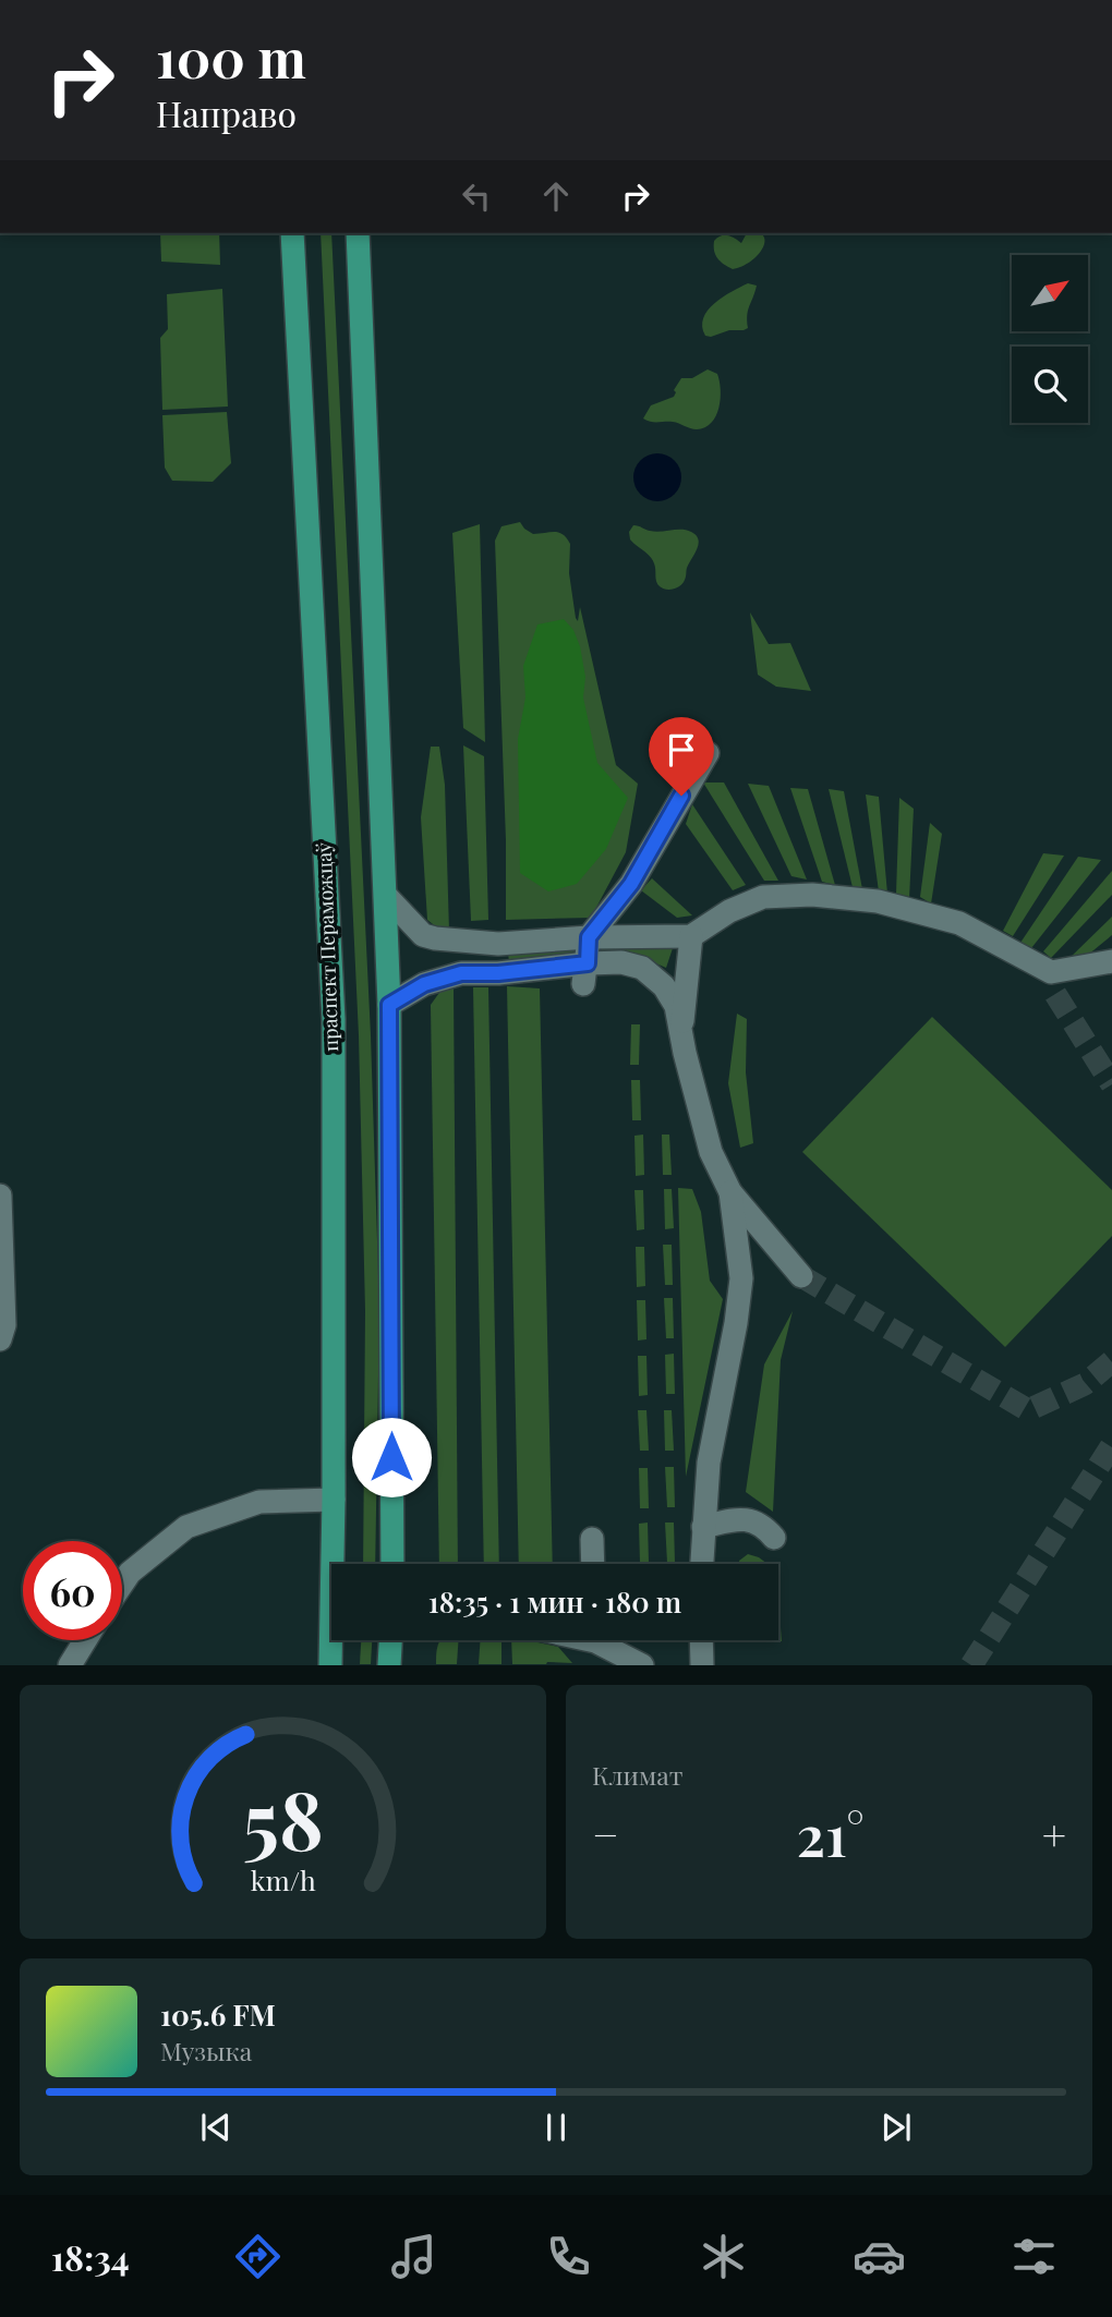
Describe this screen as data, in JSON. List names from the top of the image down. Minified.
{"streets":{"main road":["праспект Пераможцаў"]},"north":"top right","page":{"turn":["100 m","Направо"],"limit":"60","trip":"18:35 · 1 мин · 180 m","tile":"Климат","heat":["−","21°","+"],"song":["105.6 FM","Музыка"],"tabs":"18:34","gauge":["58","km/h"]}}
